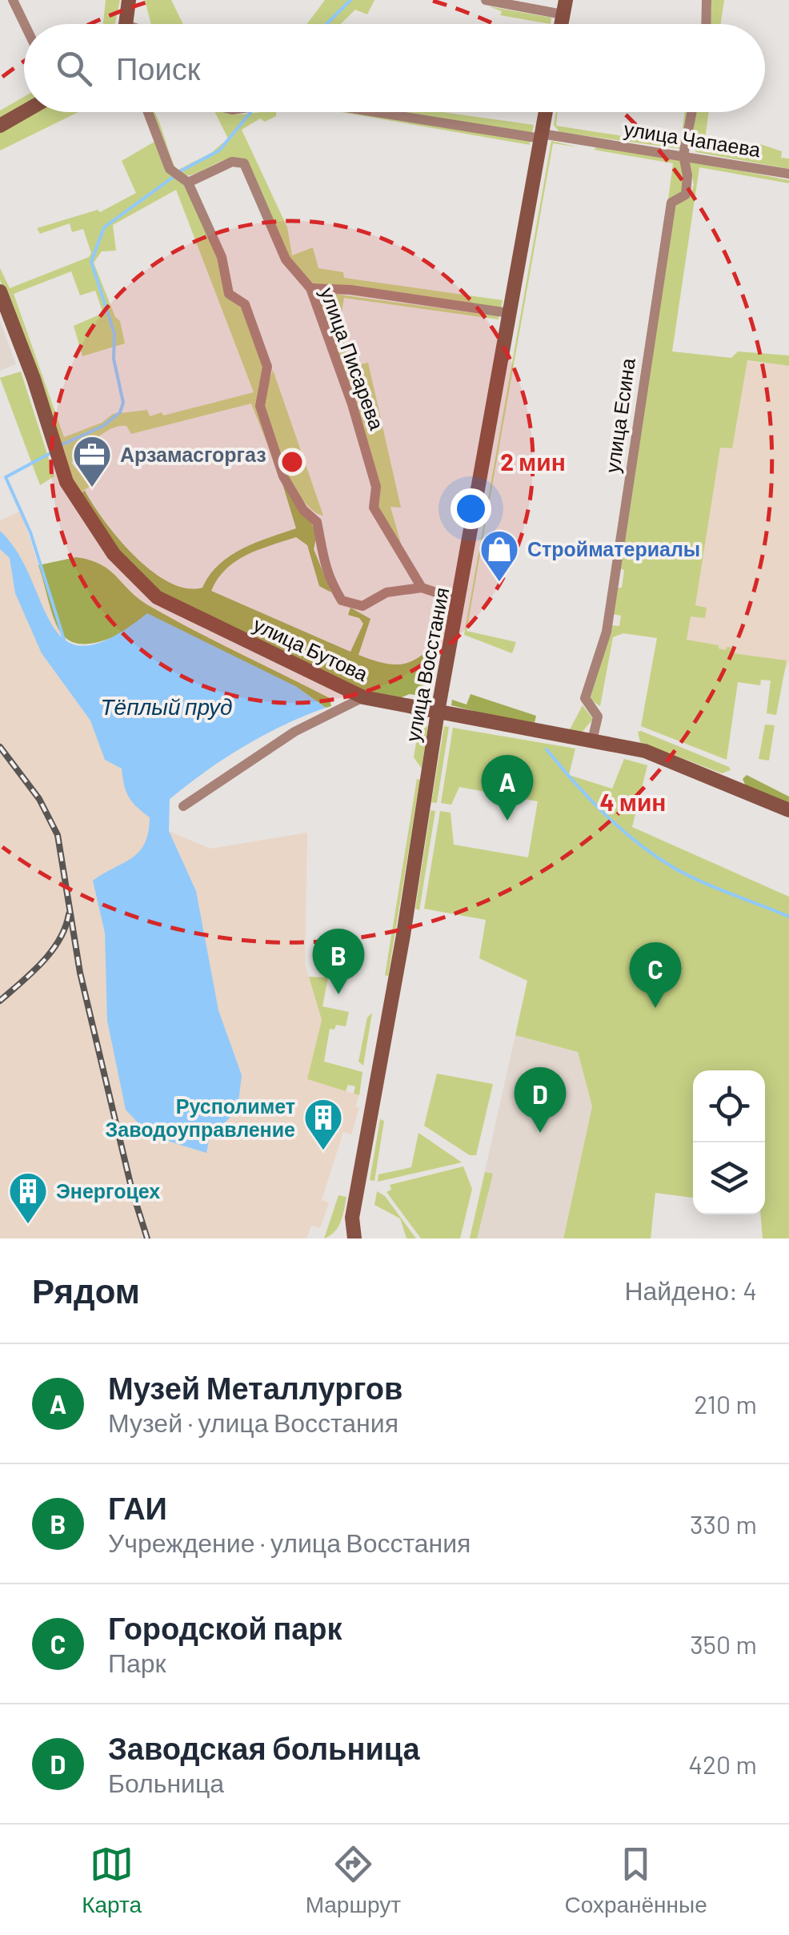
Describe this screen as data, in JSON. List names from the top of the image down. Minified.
{"streets":{"street":["улица Чапаева","улица Писарева","улица Есина","улица Бутова","улица Восстания"]},"crossings":[["улица Чапаева","улица Есина"],["улица Чапаева","улица Восстания"],["улица Есина","улица Бутова"],["улица Бутова","улица Восстания"]],"water":["Тёплый пруд"],"places":{"office":["Арзамасгоргаз"],"shop":["Стройматериалы"],"building":["Русполимет Заводоуправление","Энергоцех"]},"page":{"search":"Поиск","pins":["A","B","C","D"],"heading":["Рядом","Найдено: 4"],"list":[{"mark":"A","name":"Музей Металлургов","note":"Музей · улица Восстания","value":"210 m"},{"mark":"B","name":"ГАИ","note":"Учреждение · улица Восстания","value":"330 m"},{"mark":"C","name":"Городской парк","note":"Парк","value":"350 m"},{"mark":"D","name":"Заводская больница","note":"Больница","value":"420 m"}],"nav":["Карта","Маршрут","Сохранённые"]},"rings":["2 мин","4 мин"]}
